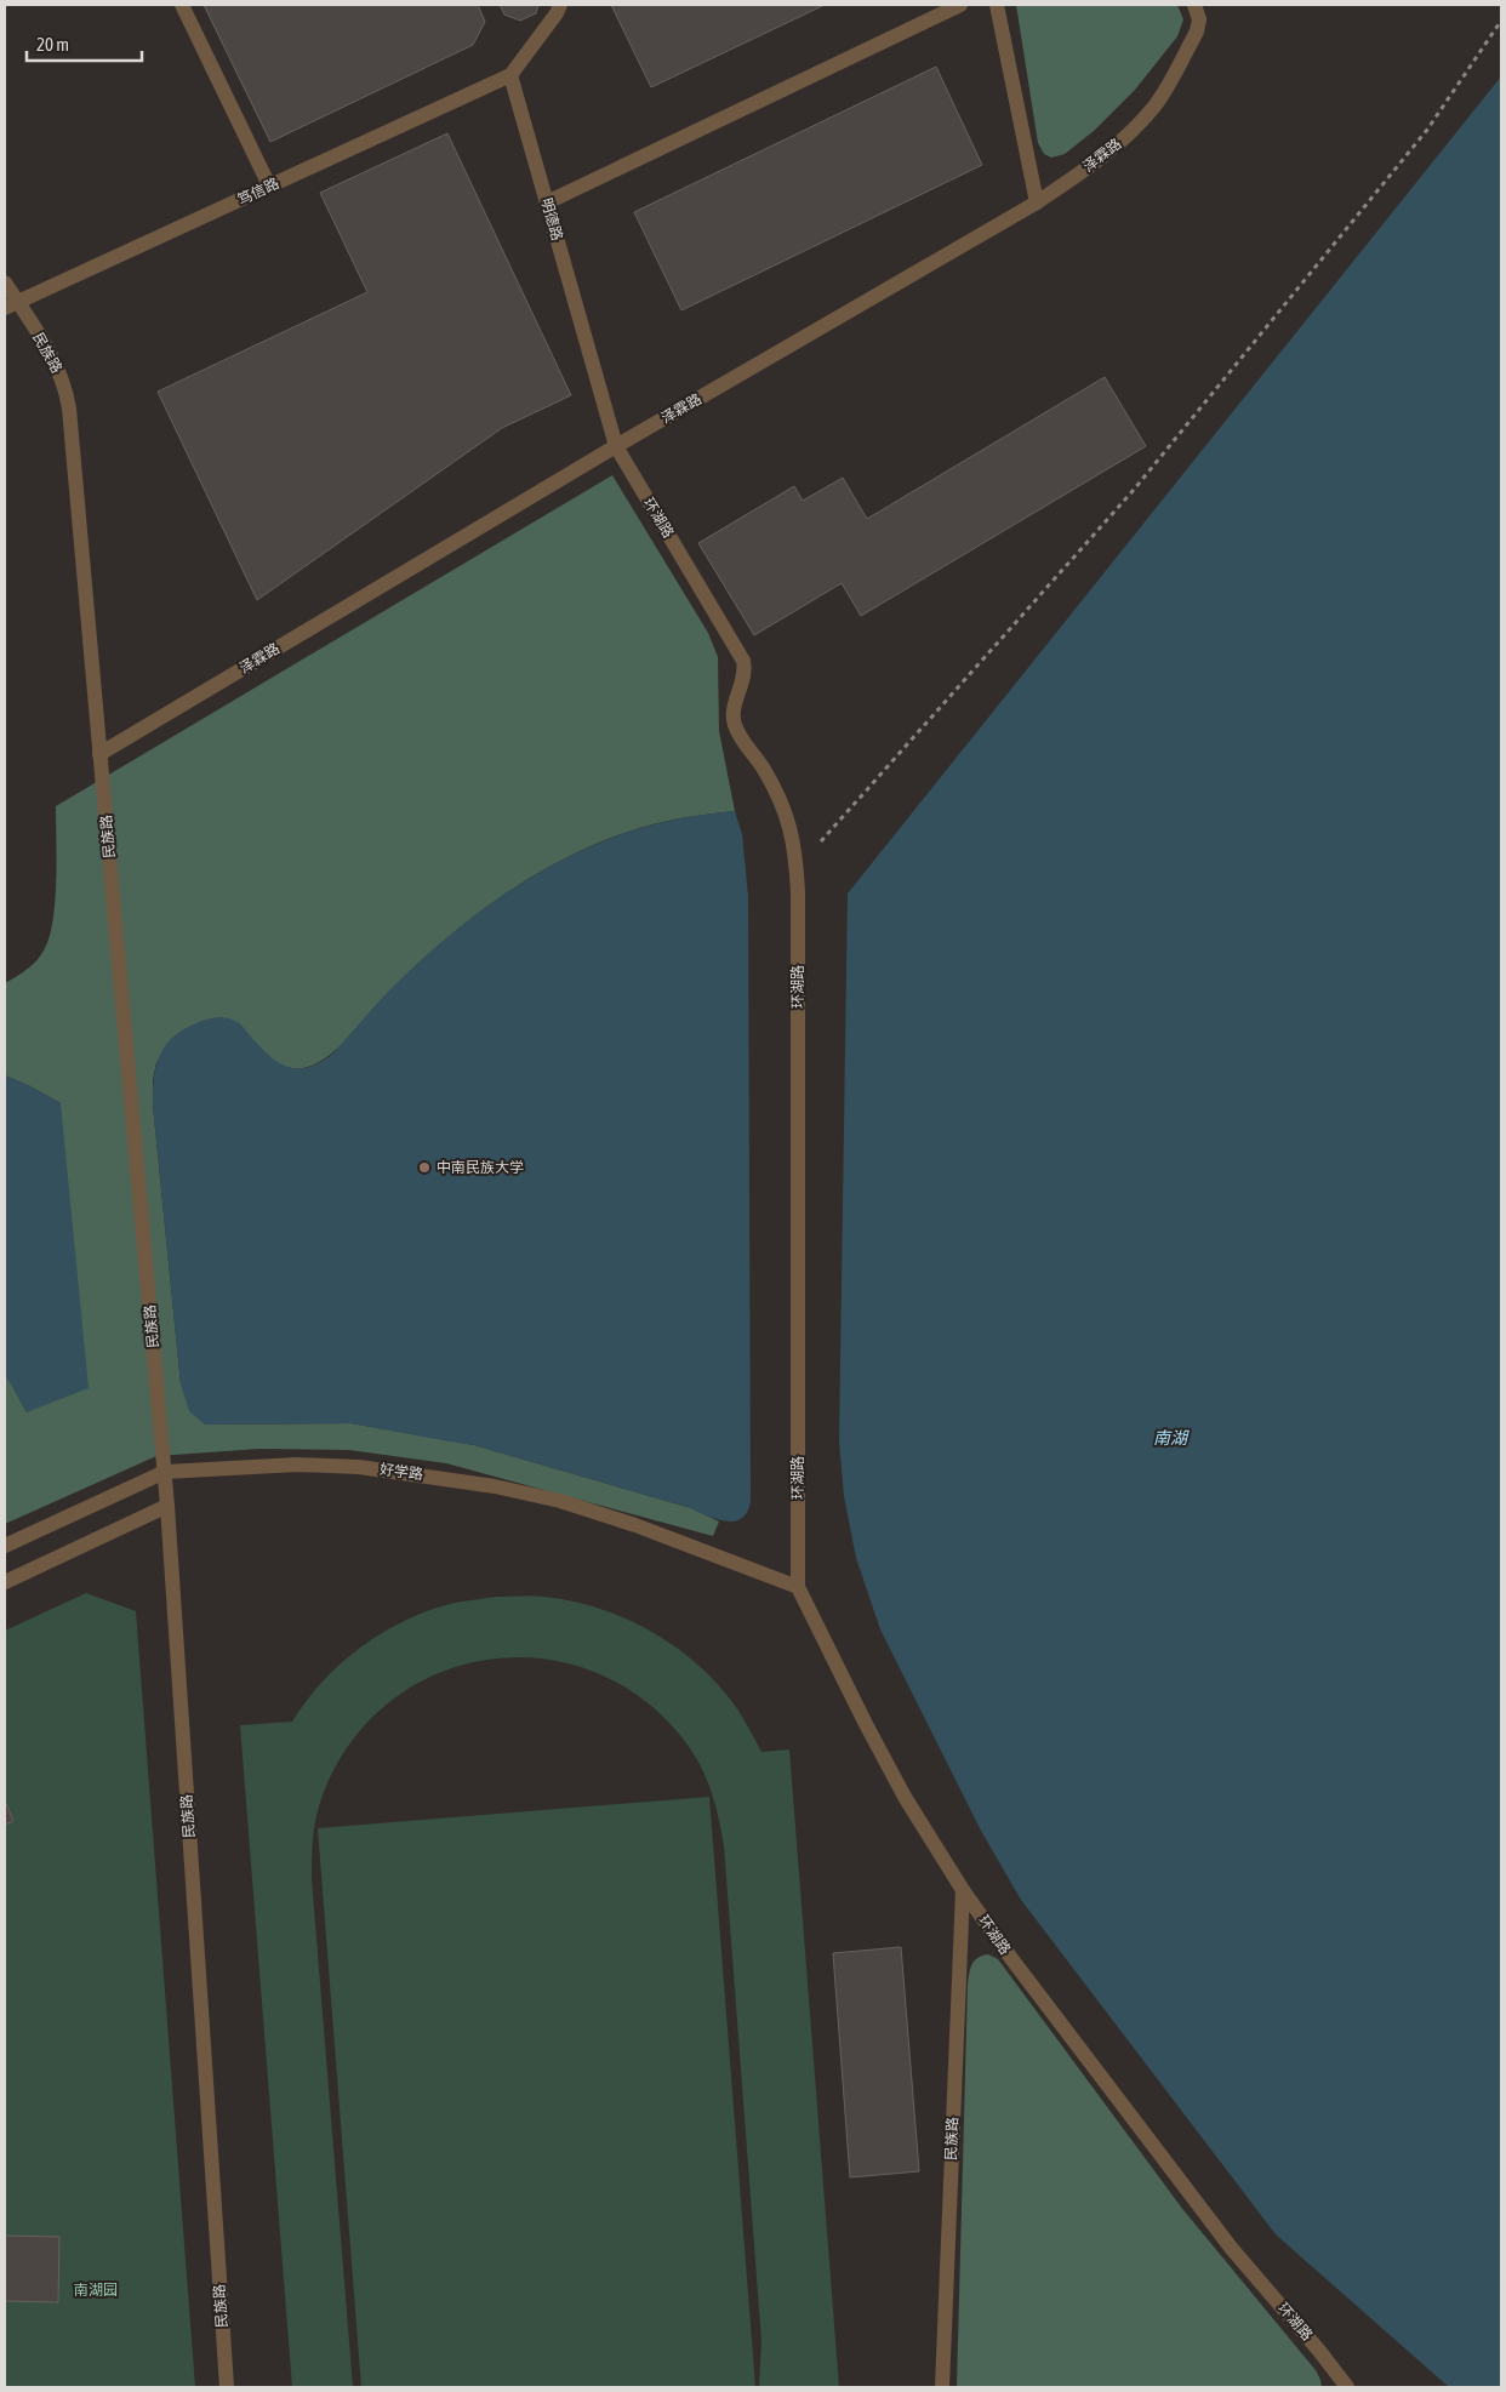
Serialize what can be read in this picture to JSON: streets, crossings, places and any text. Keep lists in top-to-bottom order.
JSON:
{
  "streets": {
    "street": [
      "泽霖路",
      "笃信路",
      "明德路",
      "民族路",
      "环湖路",
      "好学路"
    ]
  },
  "crossings": [
    ["泽霖路", "明德路"],
    ["泽霖路", "民族路"],
    ["泽霖路", "环湖路"],
    ["笃信路", "明德路"],
    ["笃信路", "民族路"],
    ["明德路", "环湖路"],
    ["民族路", "环湖路"],
    ["民族路", "好学路"],
    ["环湖路", "好学路"]
  ],
  "water": ["南湖"],
  "parks": ["南湖园"],
  "places": ["中南民族大学"],
  "scale_bar": "20 m"
}
